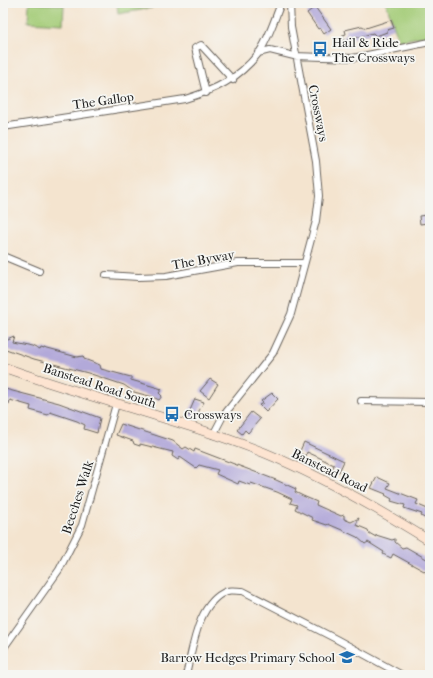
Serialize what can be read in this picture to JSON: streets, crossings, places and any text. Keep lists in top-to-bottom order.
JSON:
{
  "streets": {
    "street": [
      "The Gallop",
      "Crossways",
      "The Byway",
      "Banstead Road South",
      "Banstead Road",
      "Beeches Walk"
    ]
  },
  "crossings": [
    ["Crossways", "The Byway"],
    ["Crossways", "Banstead Road South"],
    ["Crossways", "Banstead Road"],
    ["Banstead Road South", "Banstead Road"],
    ["Banstead Road South", "Beeches Walk"]
  ],
  "places": {
    "bus stop": ["Hail & Ride The Crossways", "Crossways"],
    "school or university": ["Barrow Hedges Primary School"]
  }
}
